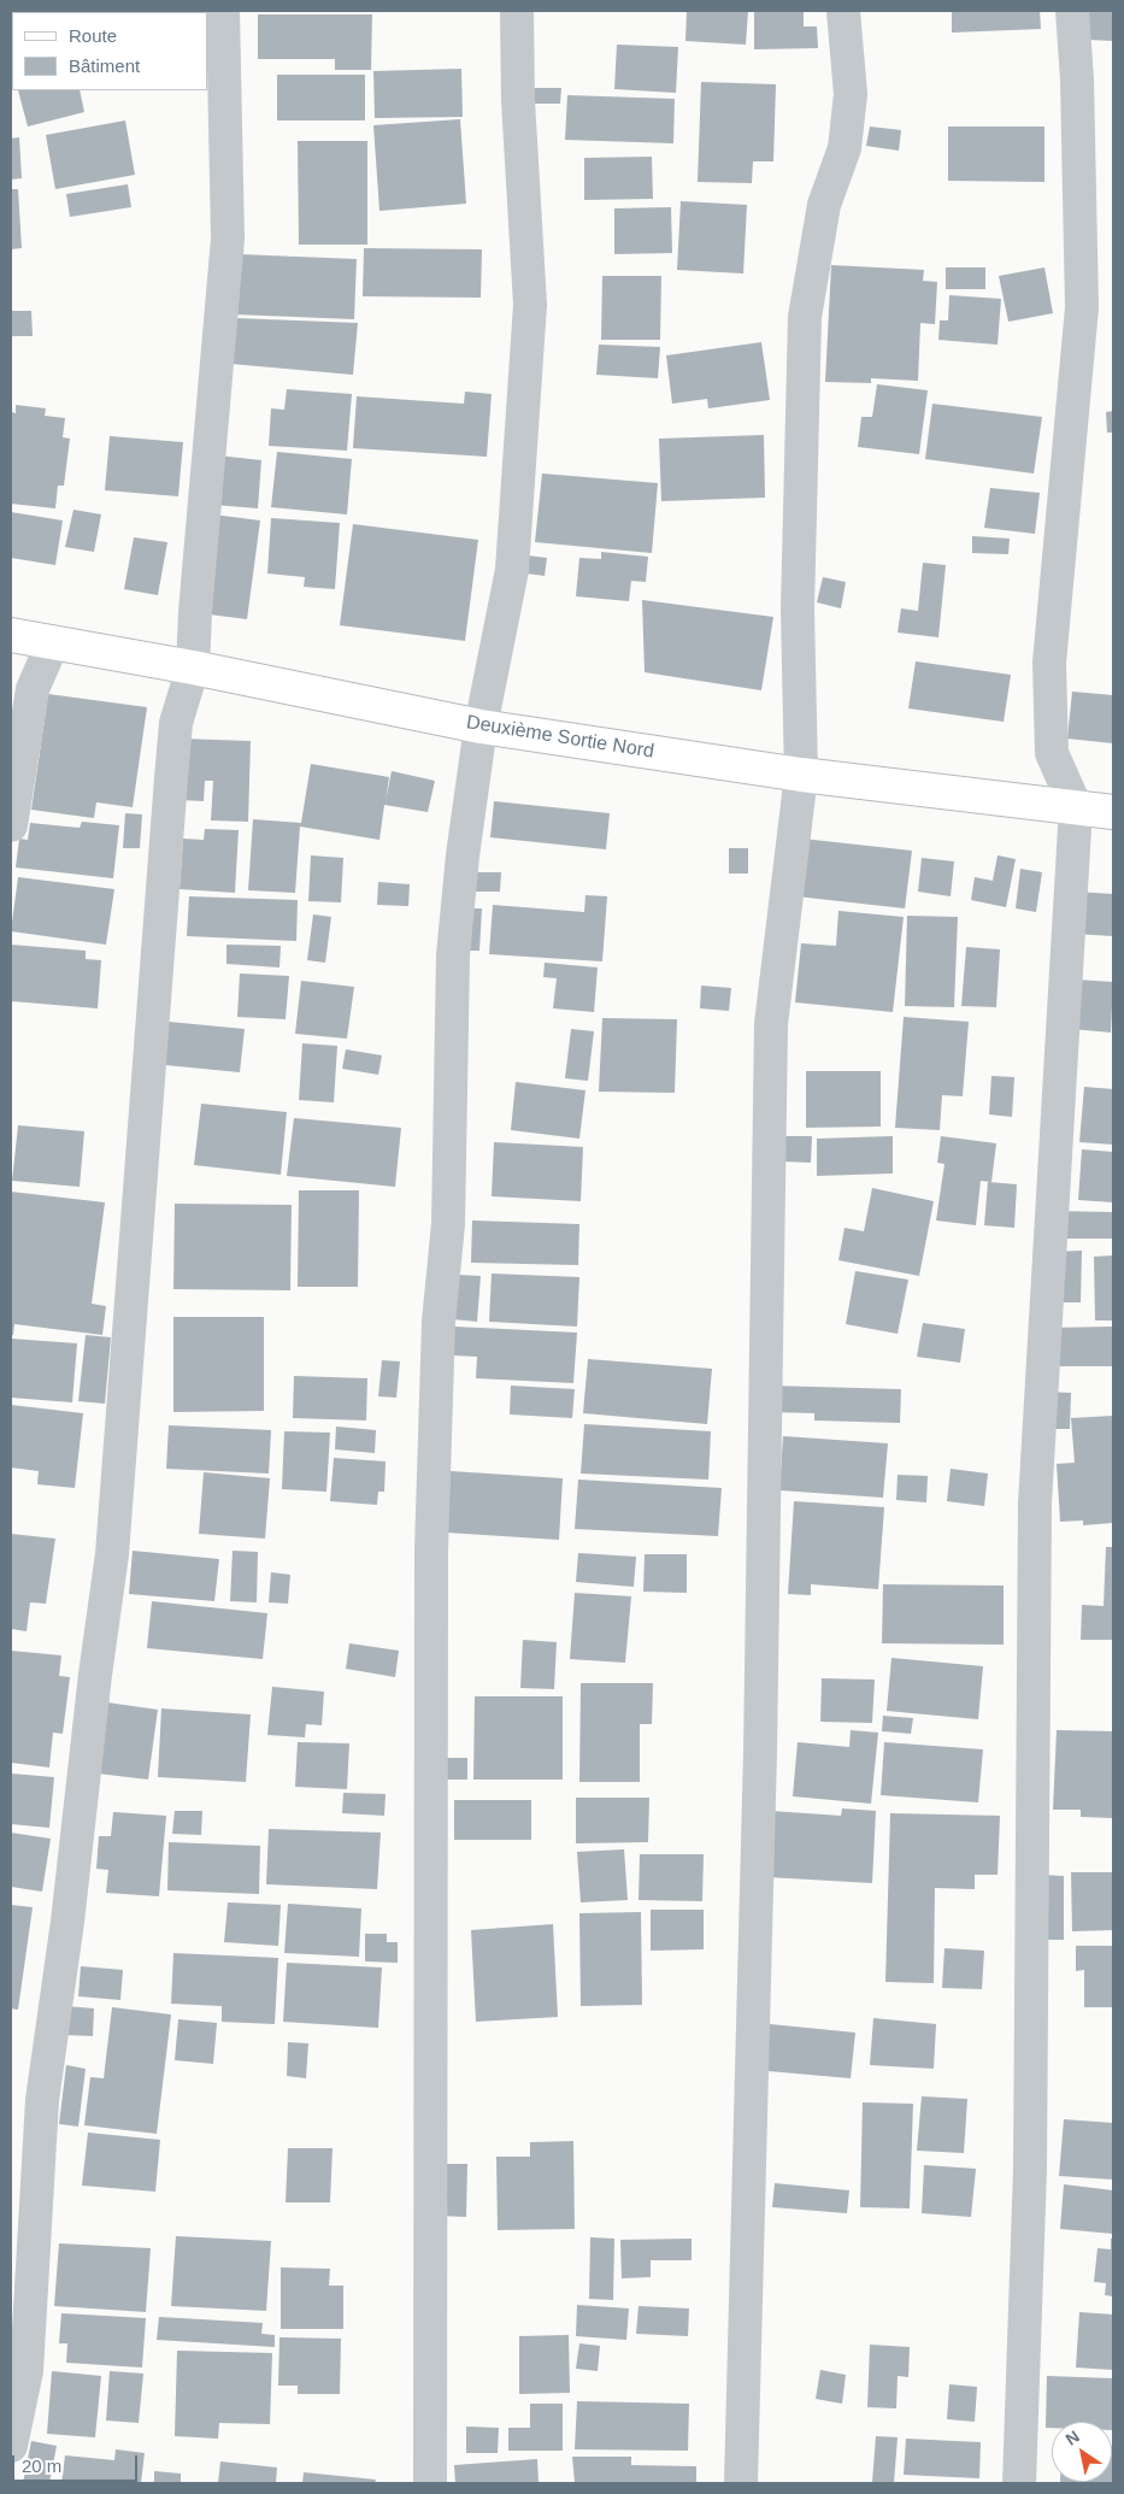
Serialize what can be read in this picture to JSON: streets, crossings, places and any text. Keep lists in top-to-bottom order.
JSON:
{
  "streets": {
    "main road": ["Deuxième Sortie Nord"]
  },
  "legend": ["Route", "Bâtiment"],
  "scale_bar": "20 m",
  "north": "top left"
}
